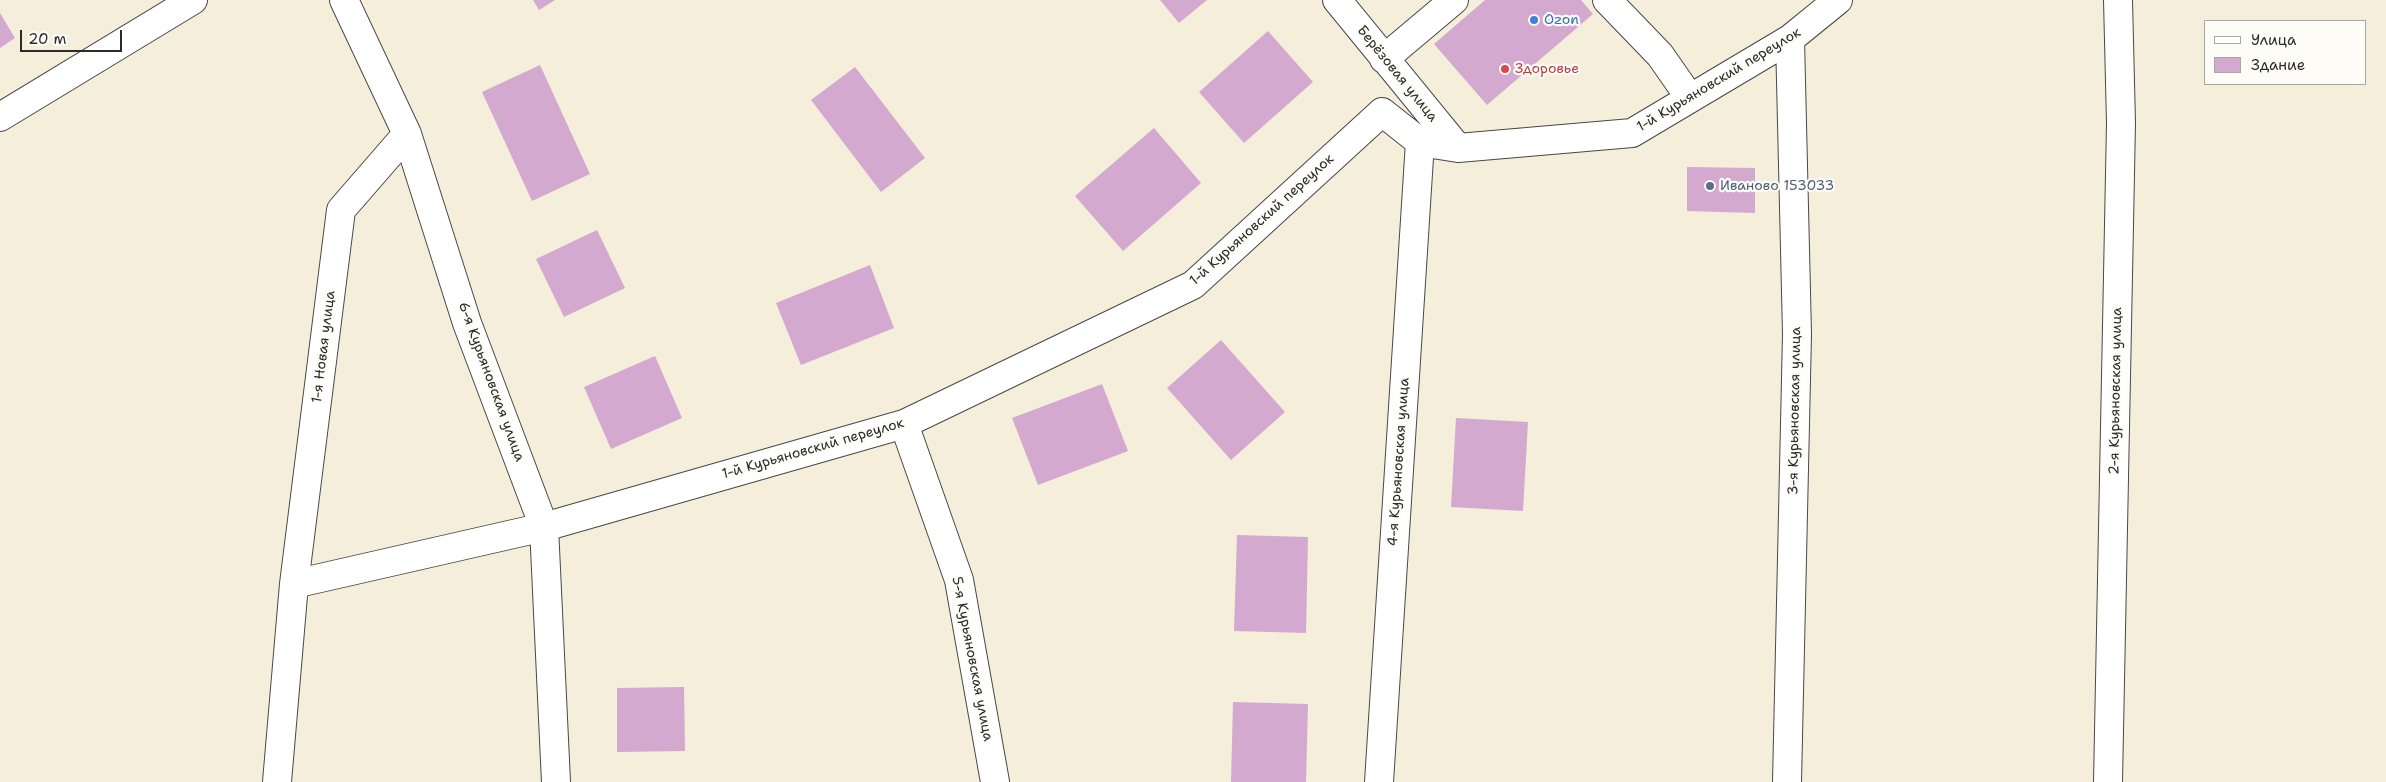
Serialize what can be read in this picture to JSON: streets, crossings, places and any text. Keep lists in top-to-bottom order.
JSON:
{
  "streets": {
    "street": [
      "Берёзовая улица",
      "1-й Курьяновский переулок",
      "1-я Новая улица",
      "6-я Курьяновская улица",
      "2-я Курьяновская улица",
      "3-я Курьяновская улица",
      "4-я Курьяновская улица",
      "5-я Курьяновская улица"
    ]
  },
  "crossings": [
    ["Берёзовая улица", "1-й Курьяновский переулок"],
    ["1-й Курьяновский переулок", "6-я Курьяновская улица"],
    ["1-й Курьяновский переулок", "3-я Курьяновская улица"],
    ["1-й Курьяновский переулок", "4-я Курьяновская улица"],
    ["1-й Курьяновский переулок", "5-я Курьяновская улица"],
    ["1-я Новая улица", "6-я Курьяновская улица"]
  ],
  "places": ["Ozon", "Здоровье", "Иваново 153033"],
  "legend": ["Улица", "Здание"],
  "scale_bar": "20 m"
}
